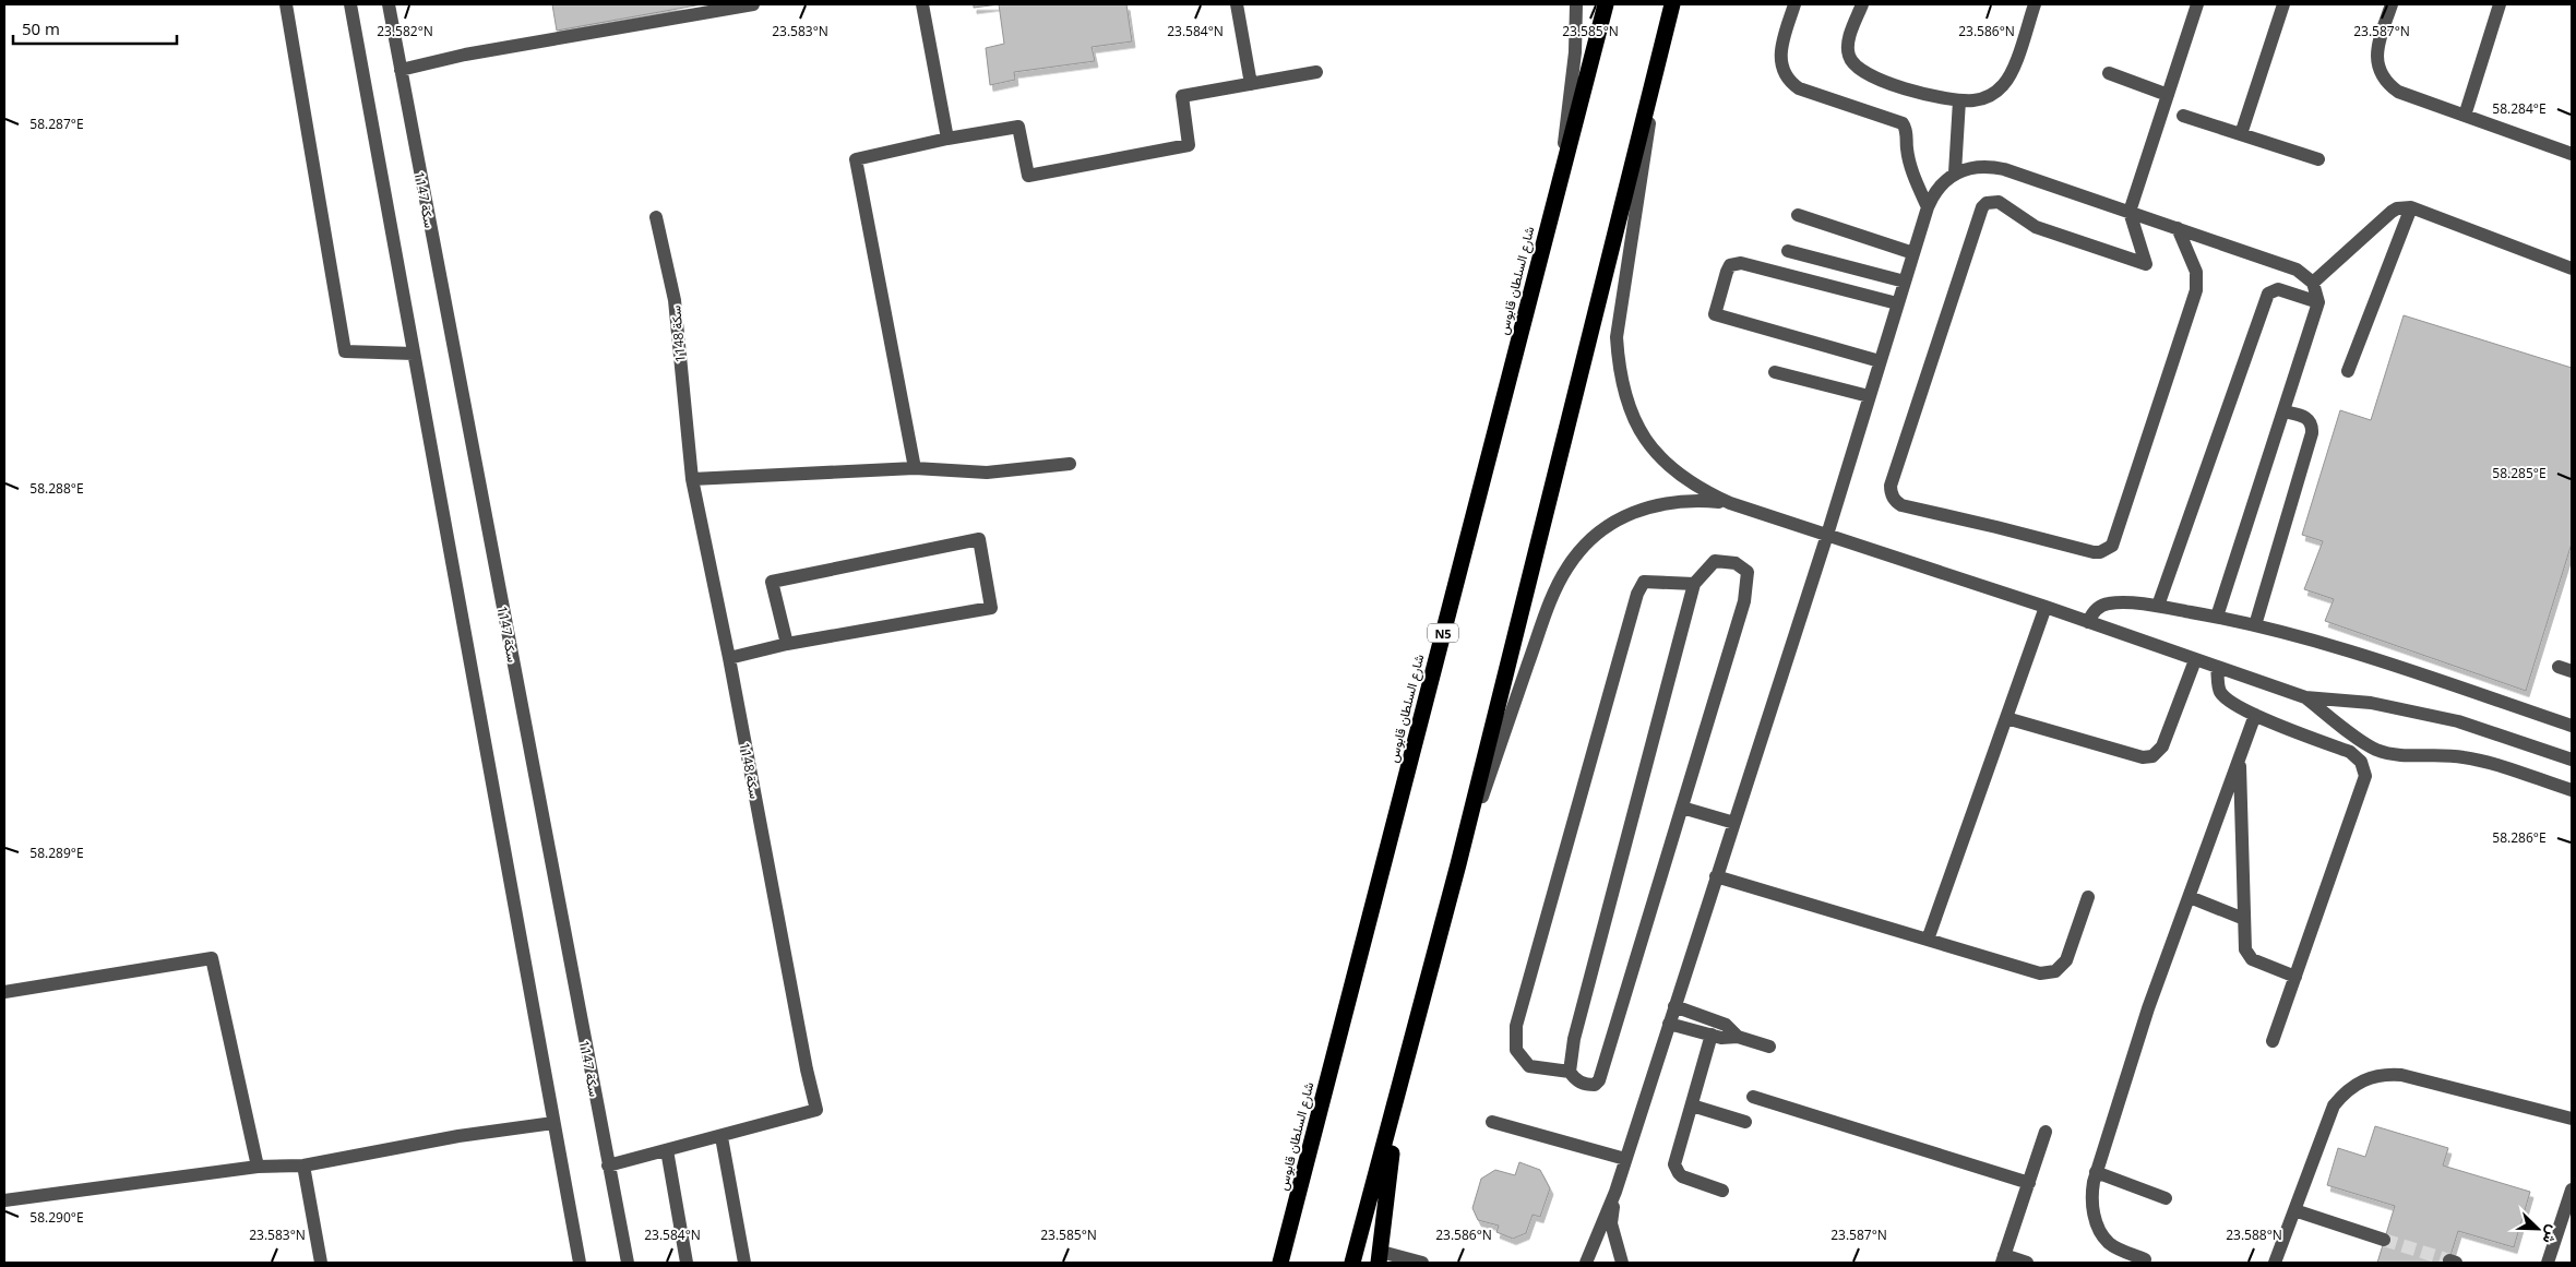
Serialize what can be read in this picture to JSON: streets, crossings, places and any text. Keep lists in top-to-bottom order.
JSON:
{
  "streets": {
    "highway": ["شارع السلطان قابوس", "N5"],
    "street": ["سكة 1147", "سكة 1148"]
  },
  "crossings": [
    ["سكة 1147", "سكة 1148"]
  ],
  "scale_bar": "50 m",
  "north": "bottom right",
  "coordinates": [
    "23.582°N",
    "23.583°N",
    "23.584°N",
    "23.585°N",
    "23.586°N",
    "23.587°N",
    "58.284°E",
    "58.287°E",
    "58.285°E",
    "58.288°E",
    "58.286°E",
    "58.289°E",
    "58.290°E",
    "23.588°N"
  ]
}
